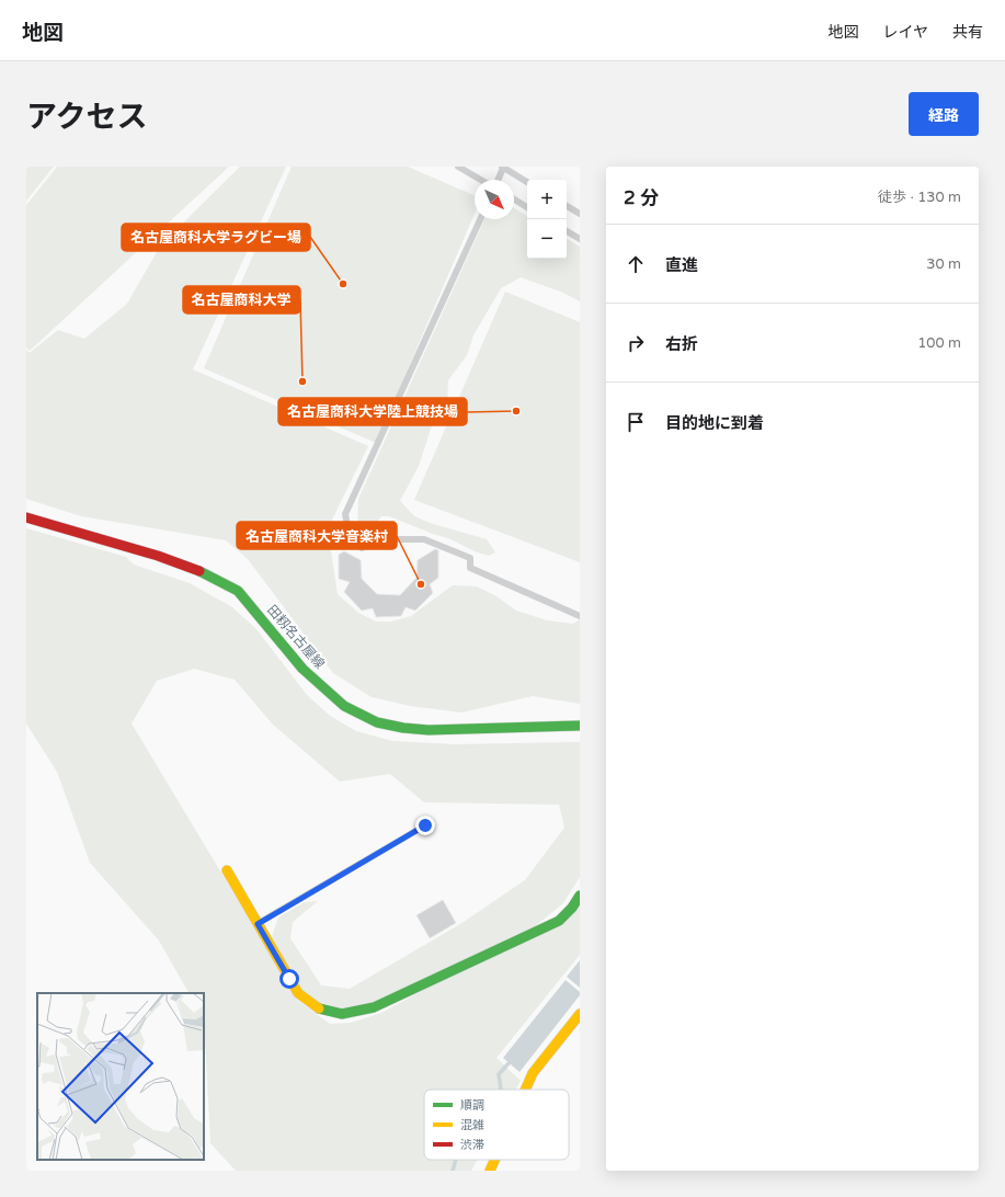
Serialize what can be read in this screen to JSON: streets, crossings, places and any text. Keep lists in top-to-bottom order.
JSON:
{
  "streets": {
    "street": ["田籾名古屋線"]
  },
  "places": [
    "名古屋商科大学ラグビー場",
    "名古屋商科大学",
    "名古屋商科大学陸上競技場",
    "名古屋商科大学音楽村"
  ],
  "legend": ["順調", "混雑", "渋滞"],
  "north": "bottom right",
  "page": {
    "header": "地図",
    "nav": ["地図", "レイヤ", "共有"],
    "title": "アクセス",
    "buttons": "経路",
    "heading": ["2 分", "徒歩 · 130 m"],
    "map_buttons": ["+", "−"],
    "list": [
      ["直進", "30 m"],
      ["右折", "100 m"],
      "目的地に到着"
    ]
  }
}
